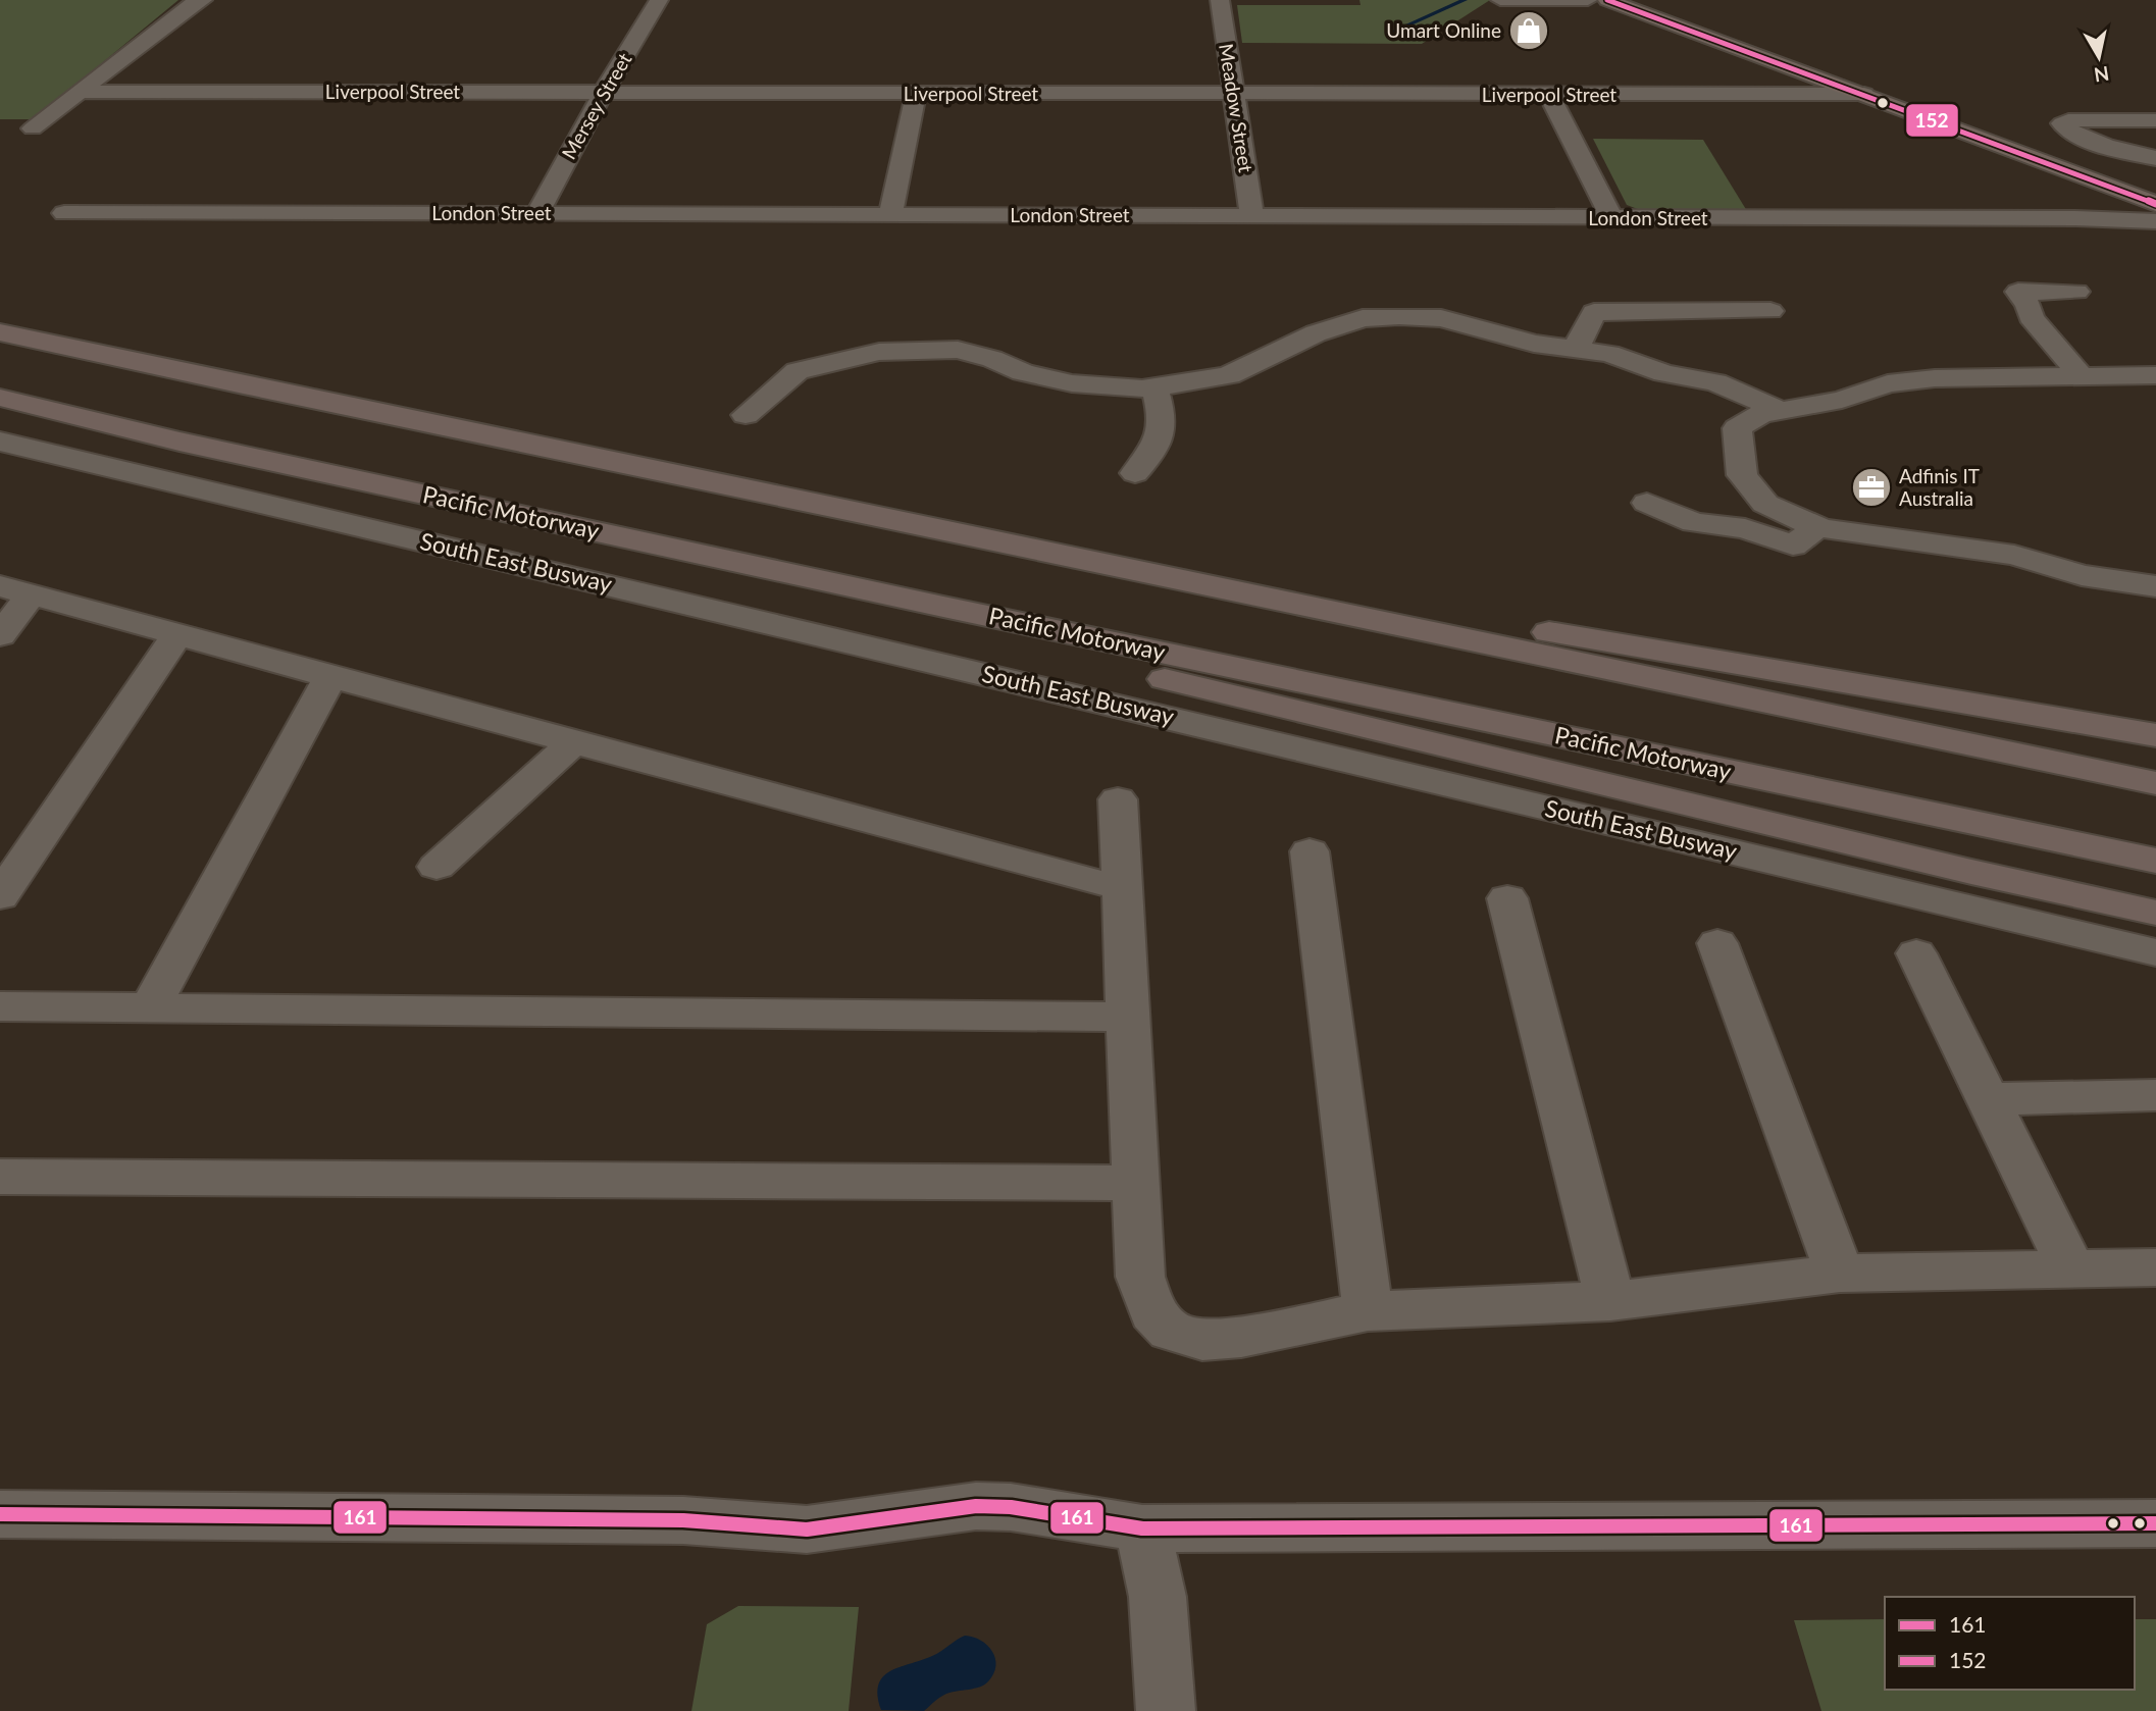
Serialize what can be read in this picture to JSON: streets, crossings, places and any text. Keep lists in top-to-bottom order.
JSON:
{
  "streets": {
    "highway": ["Pacific Motorway"],
    "street": [
      "Liverpool Street",
      "Mersey Street",
      "Meadow Street",
      "London Street",
      "South East Busway"
    ]
  },
  "crossings": [
    ["Liverpool Street", "Mersey Street"],
    ["Liverpool Street", "Meadow Street"],
    ["Mersey Street", "London Street"],
    ["Meadow Street", "London Street"]
  ],
  "places": {
    "shop": ["Umart Online"],
    "office": ["Adfinis IT Australia"]
  },
  "lines": ["transit line 152", "transit line 161"],
  "legend": ["161", "152"],
  "north": "bottom"
}
